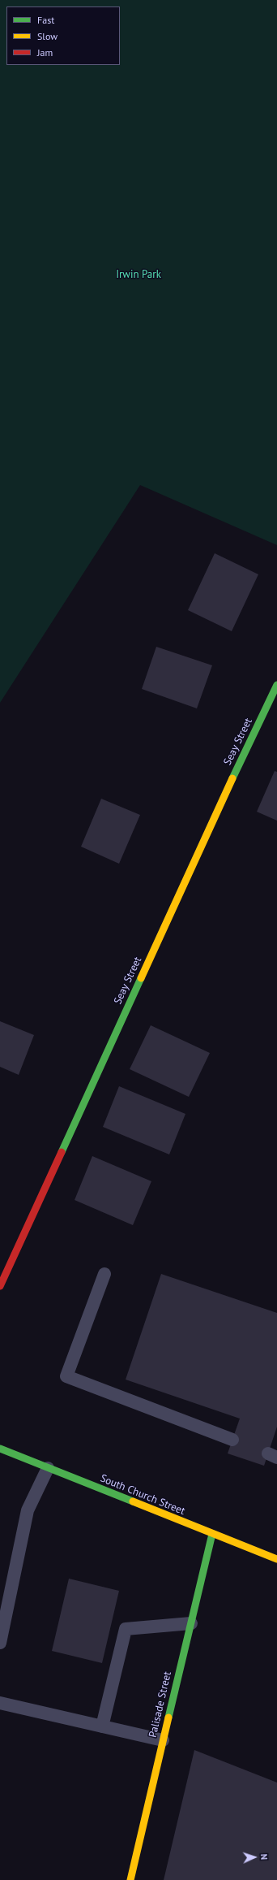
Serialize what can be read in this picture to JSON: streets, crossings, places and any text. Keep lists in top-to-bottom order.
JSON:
{
  "streets": {
    "street": ["Seay Street", "South Church Street", "Palisade Street"]
  },
  "crossings": [
    ["South Church Street", "Palisade Street"]
  ],
  "parks": ["Irwin Park"],
  "legend": ["Fast", "Slow", "Jam"],
  "north": "right"
}
